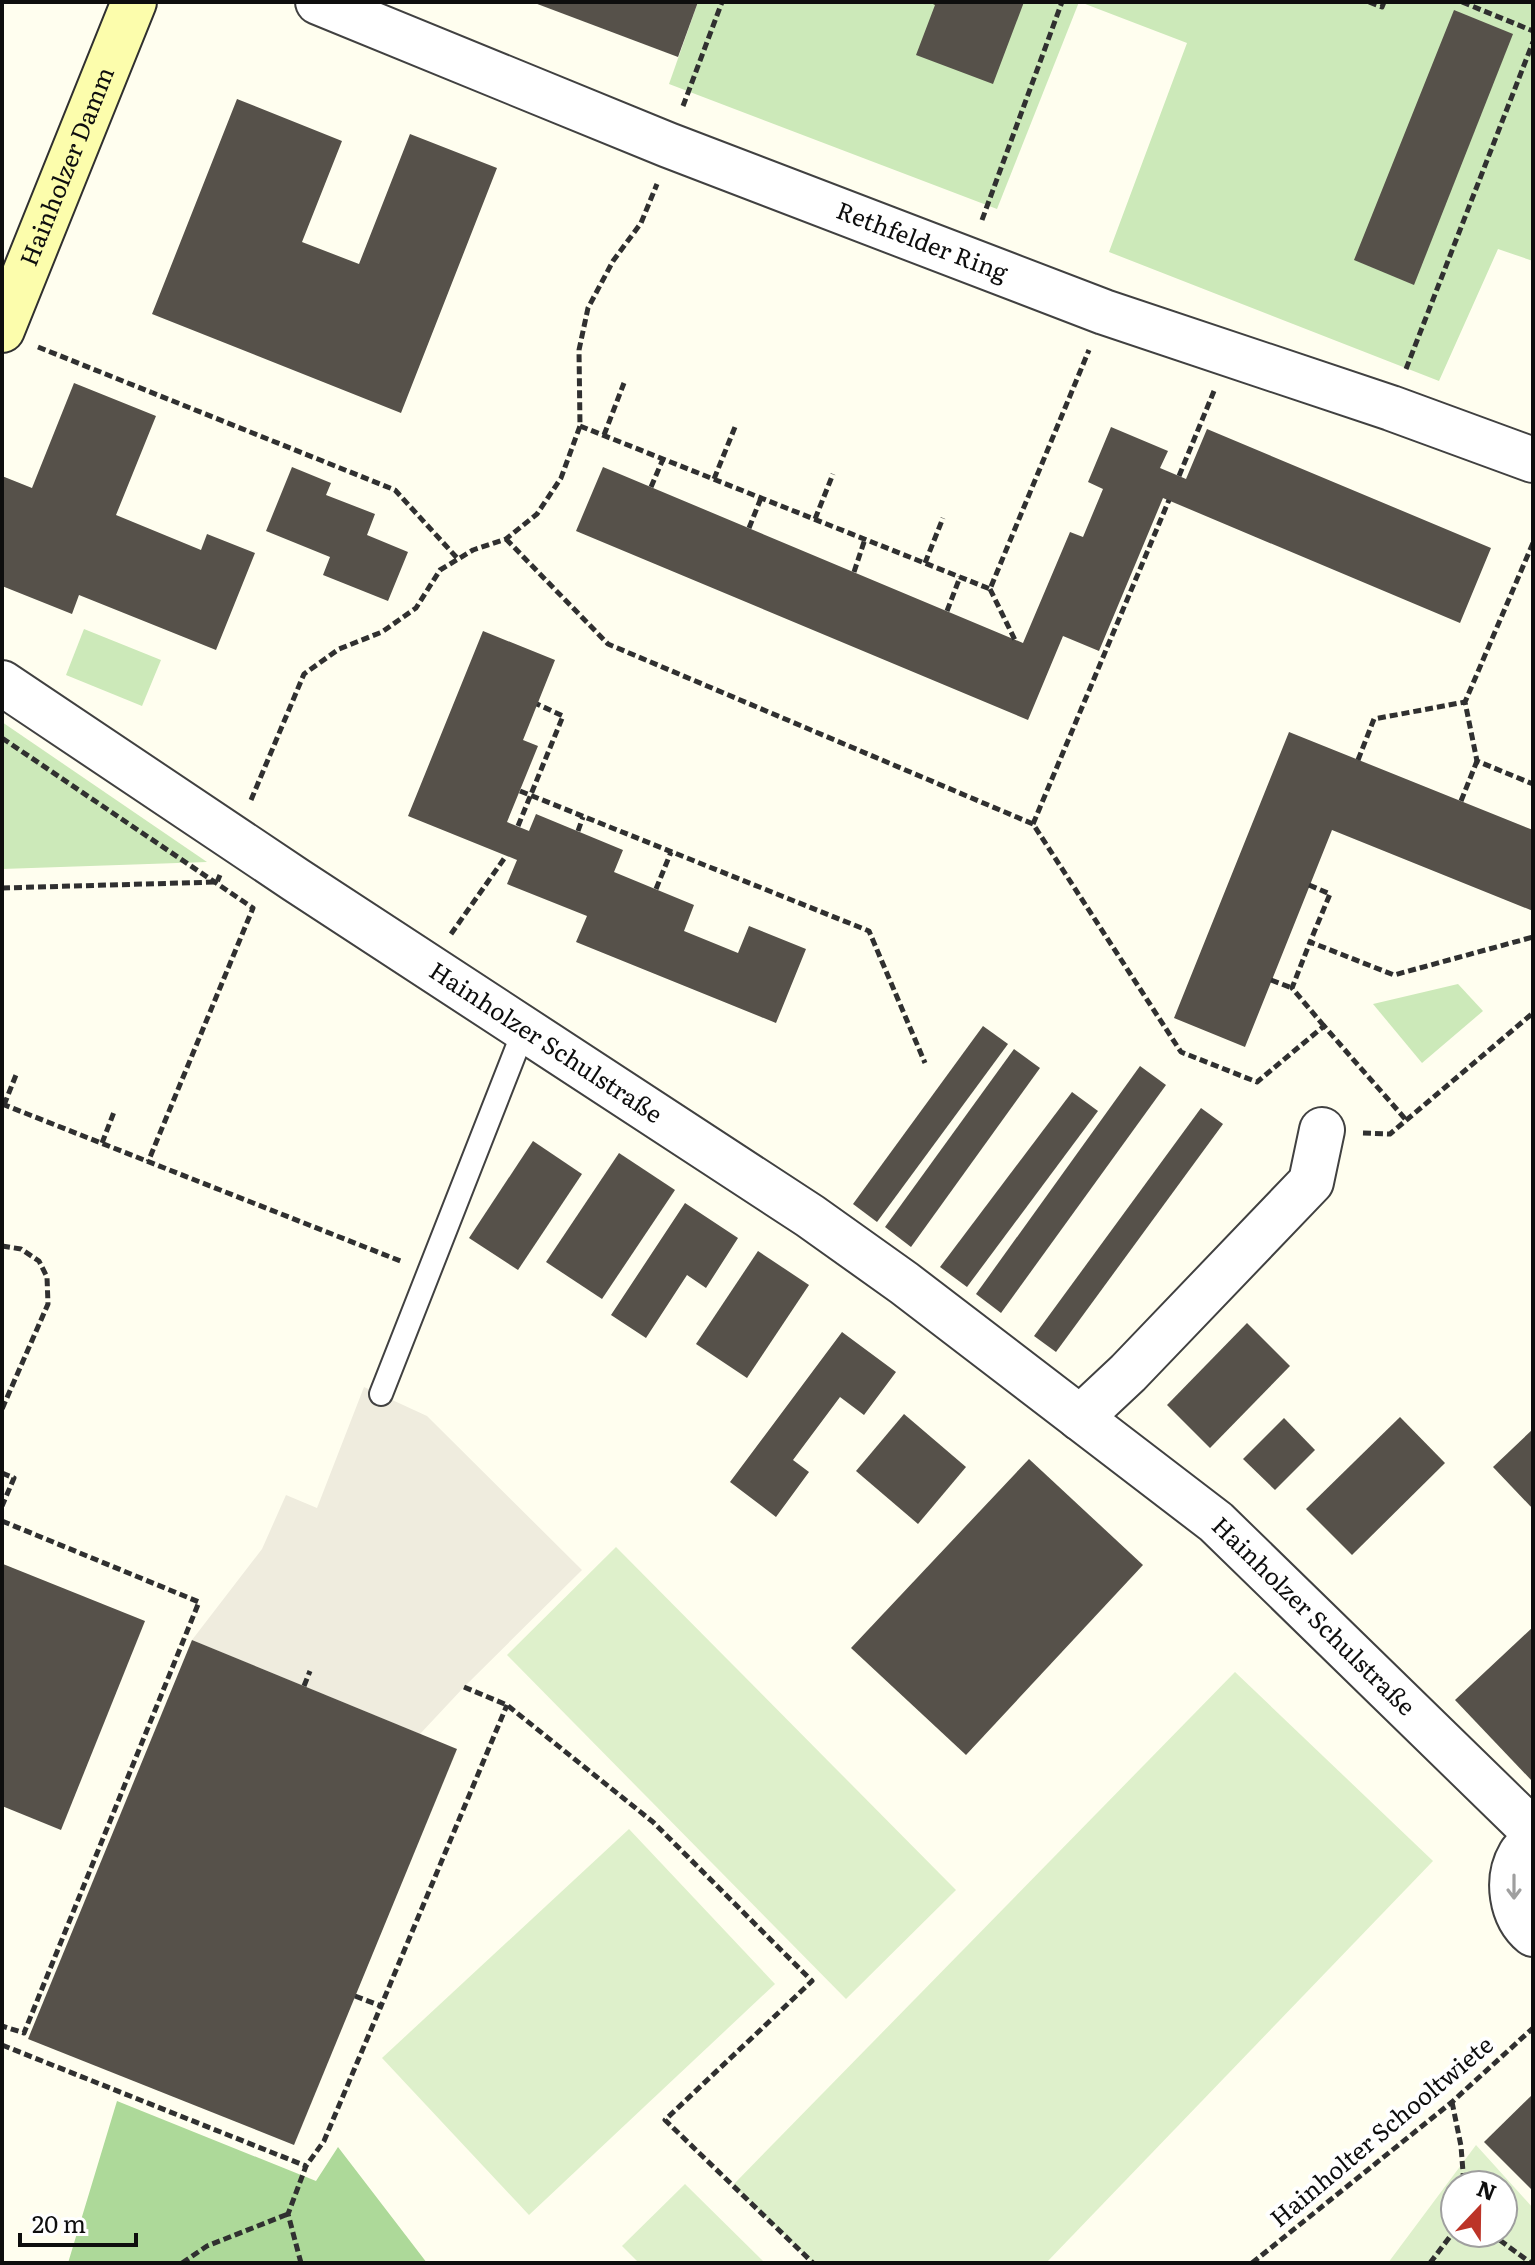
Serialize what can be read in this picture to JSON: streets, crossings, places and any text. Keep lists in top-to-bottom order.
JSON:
{
  "streets": {
    "street": ["Hainholzer Damm", "Rethfelder Ring", "Hainholzer Schulstraße"],
    "path": ["Hainholter Schooltwiete"]
  },
  "scale_bar": "20 m",
  "north": "top"
}
